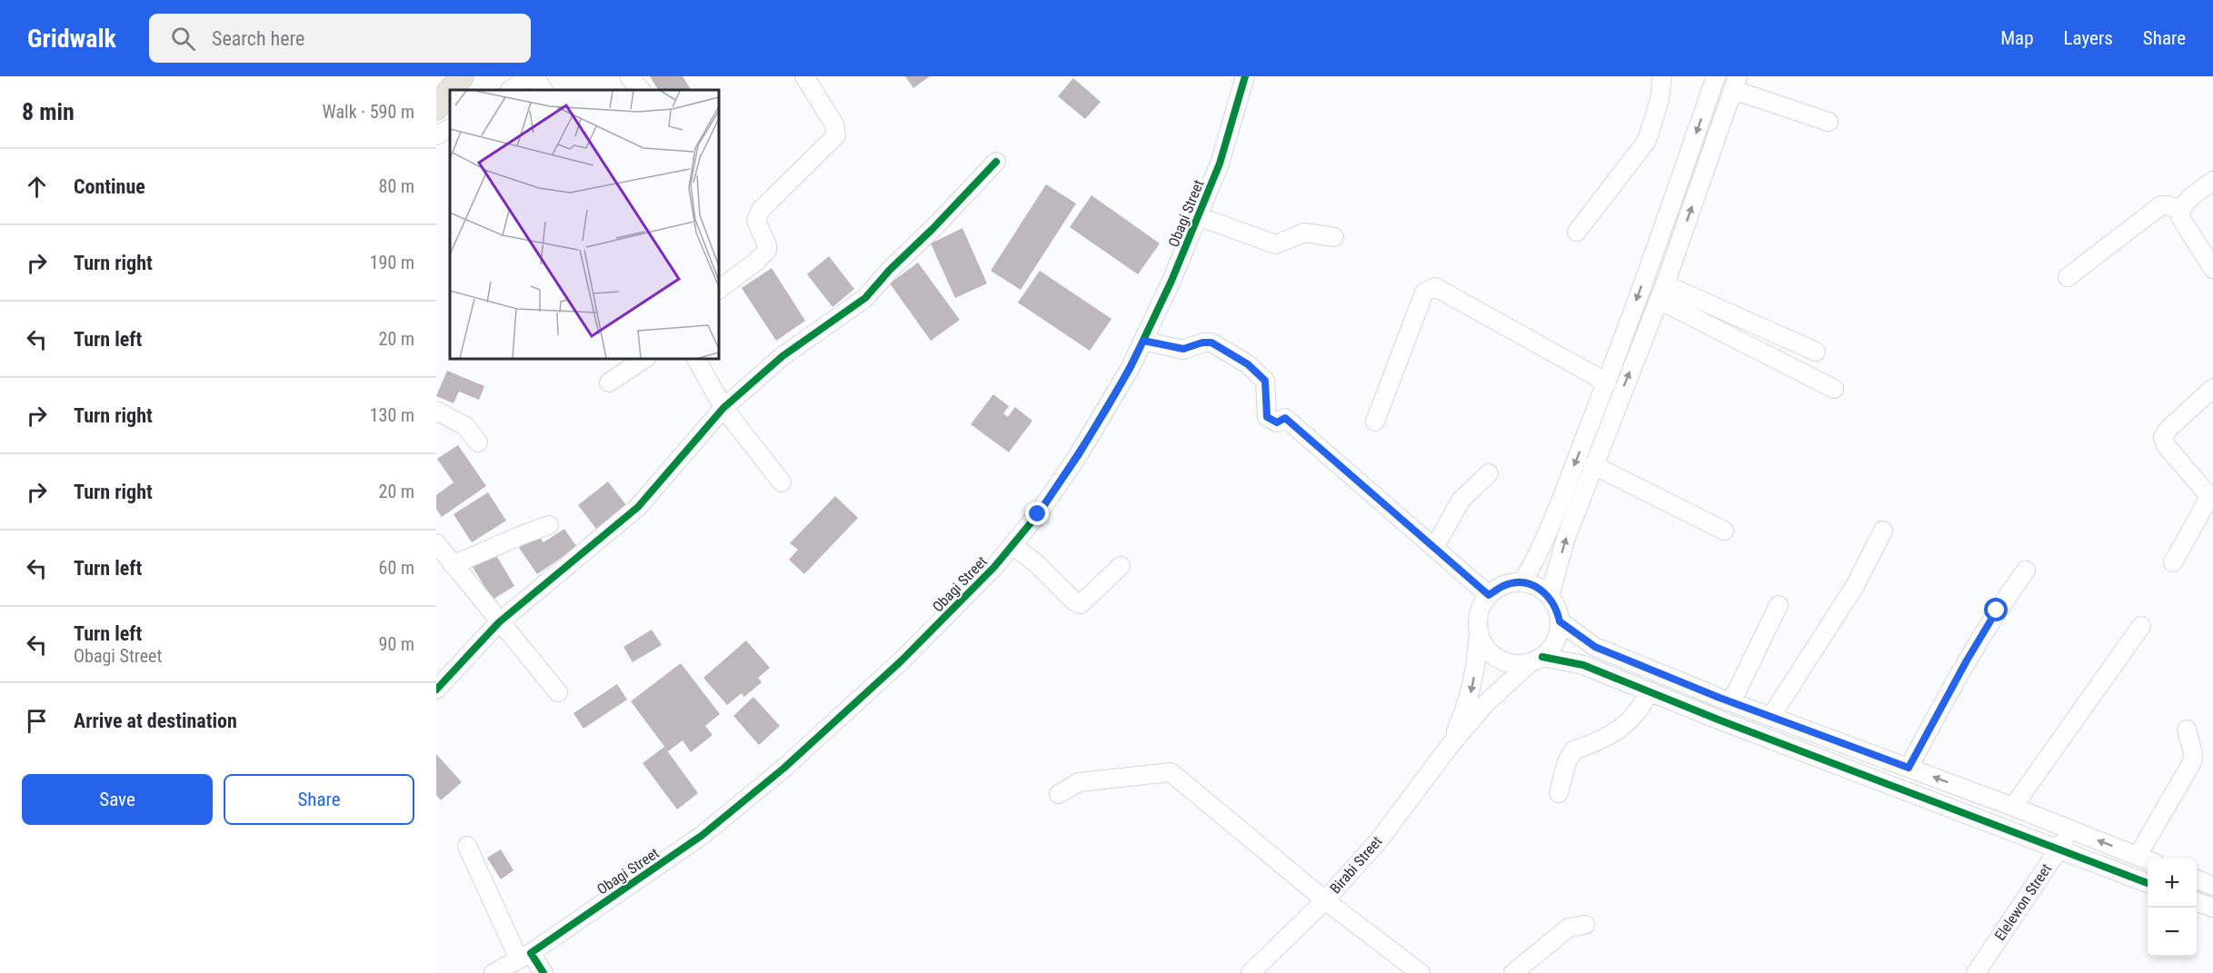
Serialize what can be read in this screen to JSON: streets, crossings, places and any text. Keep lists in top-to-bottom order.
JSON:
{
  "streets": {
    "street": ["Obagi Street", "Birabi Street", "Elelewon Street"]
  },
  "page": {
    "header": "Gridwalk",
    "search": "Search here",
    "nav": ["Map", "Layers", "Share"],
    "heading": ["8 min", "Walk · 590 m"],
    "list": [
      ["Continue", "80 m"],
      ["Turn right", "190 m"],
      ["Turn left", "20 m"],
      ["Turn right", "130 m"],
      ["Turn right", "20 m"],
      ["Turn left", "60 m"],
      ["Turn left", "Obagi Street", "90 m"],
      "Arrive at destination"
    ],
    "buttons": ["Save", "Share"],
    "map_buttons": ["+", "−"]
  }
}
